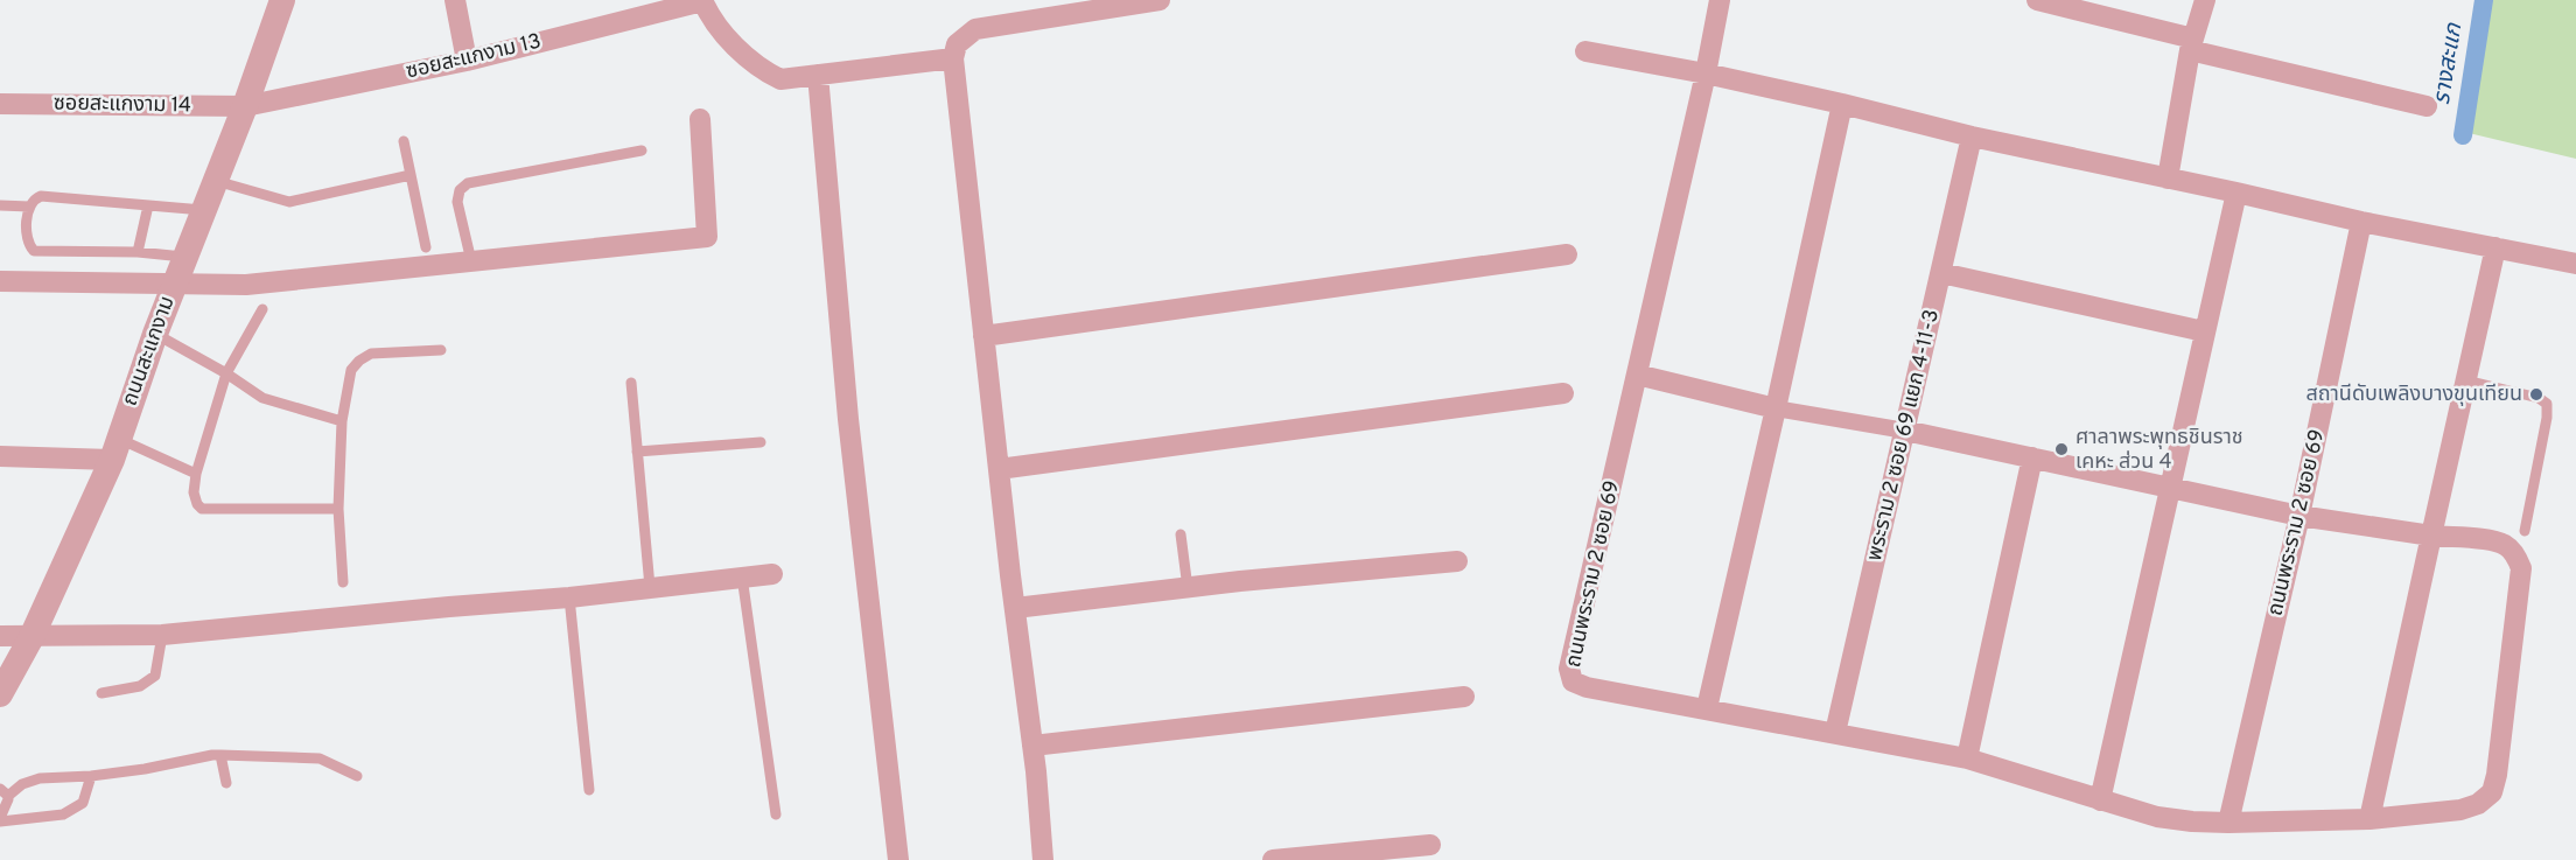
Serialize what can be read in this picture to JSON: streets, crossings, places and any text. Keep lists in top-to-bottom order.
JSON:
{
  "streets": {
    "street": [
      "ซอยสะแกงาม 13",
      "ซอยสะแกงาม 14",
      "ถนนสะแกงาม",
      "พระราม 2 ซอย 69 แยก 4-11-3",
      "ถนนพระราม 2 ซอย 69"
    ]
  },
  "crossings": [
    ["ซอยสะแกงาม 13", "ซอยสะแกงาม 14"],
    ["ซอยสะแกงาม 13", "ถนนสะแกงาม"],
    ["ซอยสะแกงาม 14", "ถนนสะแกงาม"],
    ["พระราม 2 ซอย 69 แยก 4-11-3", "ถนนพระราม 2 ซอย 69"]
  ],
  "water": ["รางสะแก"],
  "places": ["สถานีดับเพลิงบางขุนเทียน", "ศาลาพระพุทธชินราช เคหะ ส่วน 4"]
}
